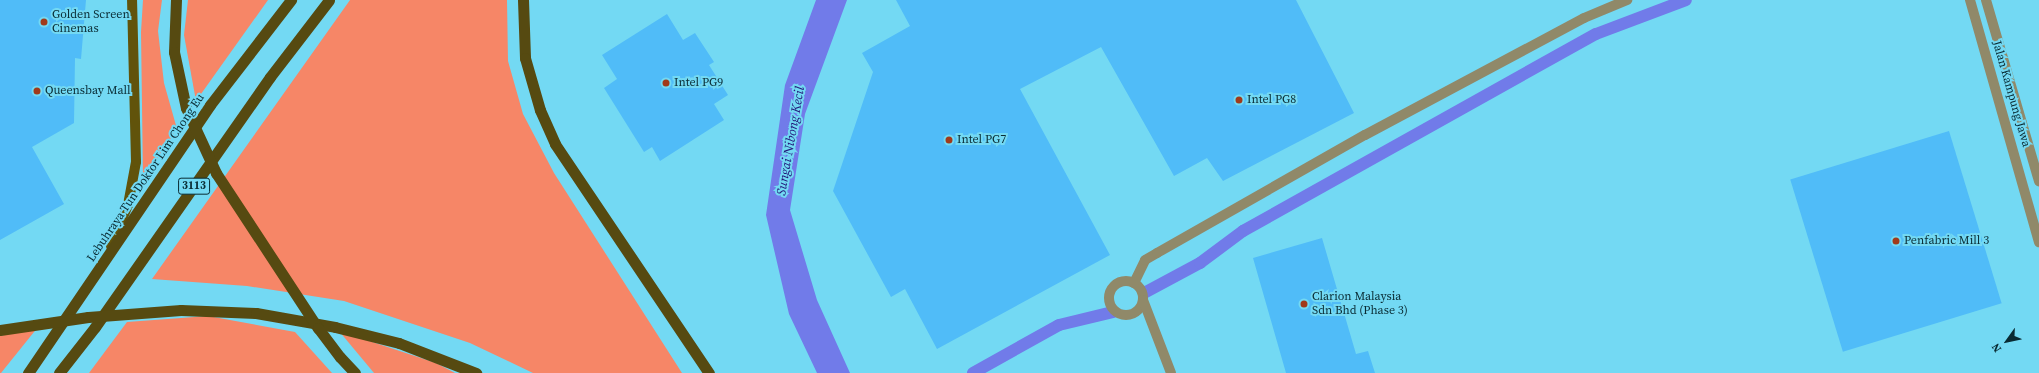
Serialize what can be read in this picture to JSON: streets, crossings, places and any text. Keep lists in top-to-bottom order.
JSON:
{
  "streets": {
    "highway": ["Lebuhraya Tun Doktor Lim Chong Eu", "3113"],
    "street": ["Jalan Kampung Jawa"]
  },
  "water": ["Sungai Nibong Kecil"],
  "places": [
    "Golden Screen Cinemas",
    "Intel PG9",
    "Queensbay Mall",
    "Intel PG8",
    "Intel PG7",
    "Penfabric Mill 3",
    "Clarion Malaysia Sdn Bhd (Phase 3)"
  ],
  "north": "bottom left"
}
